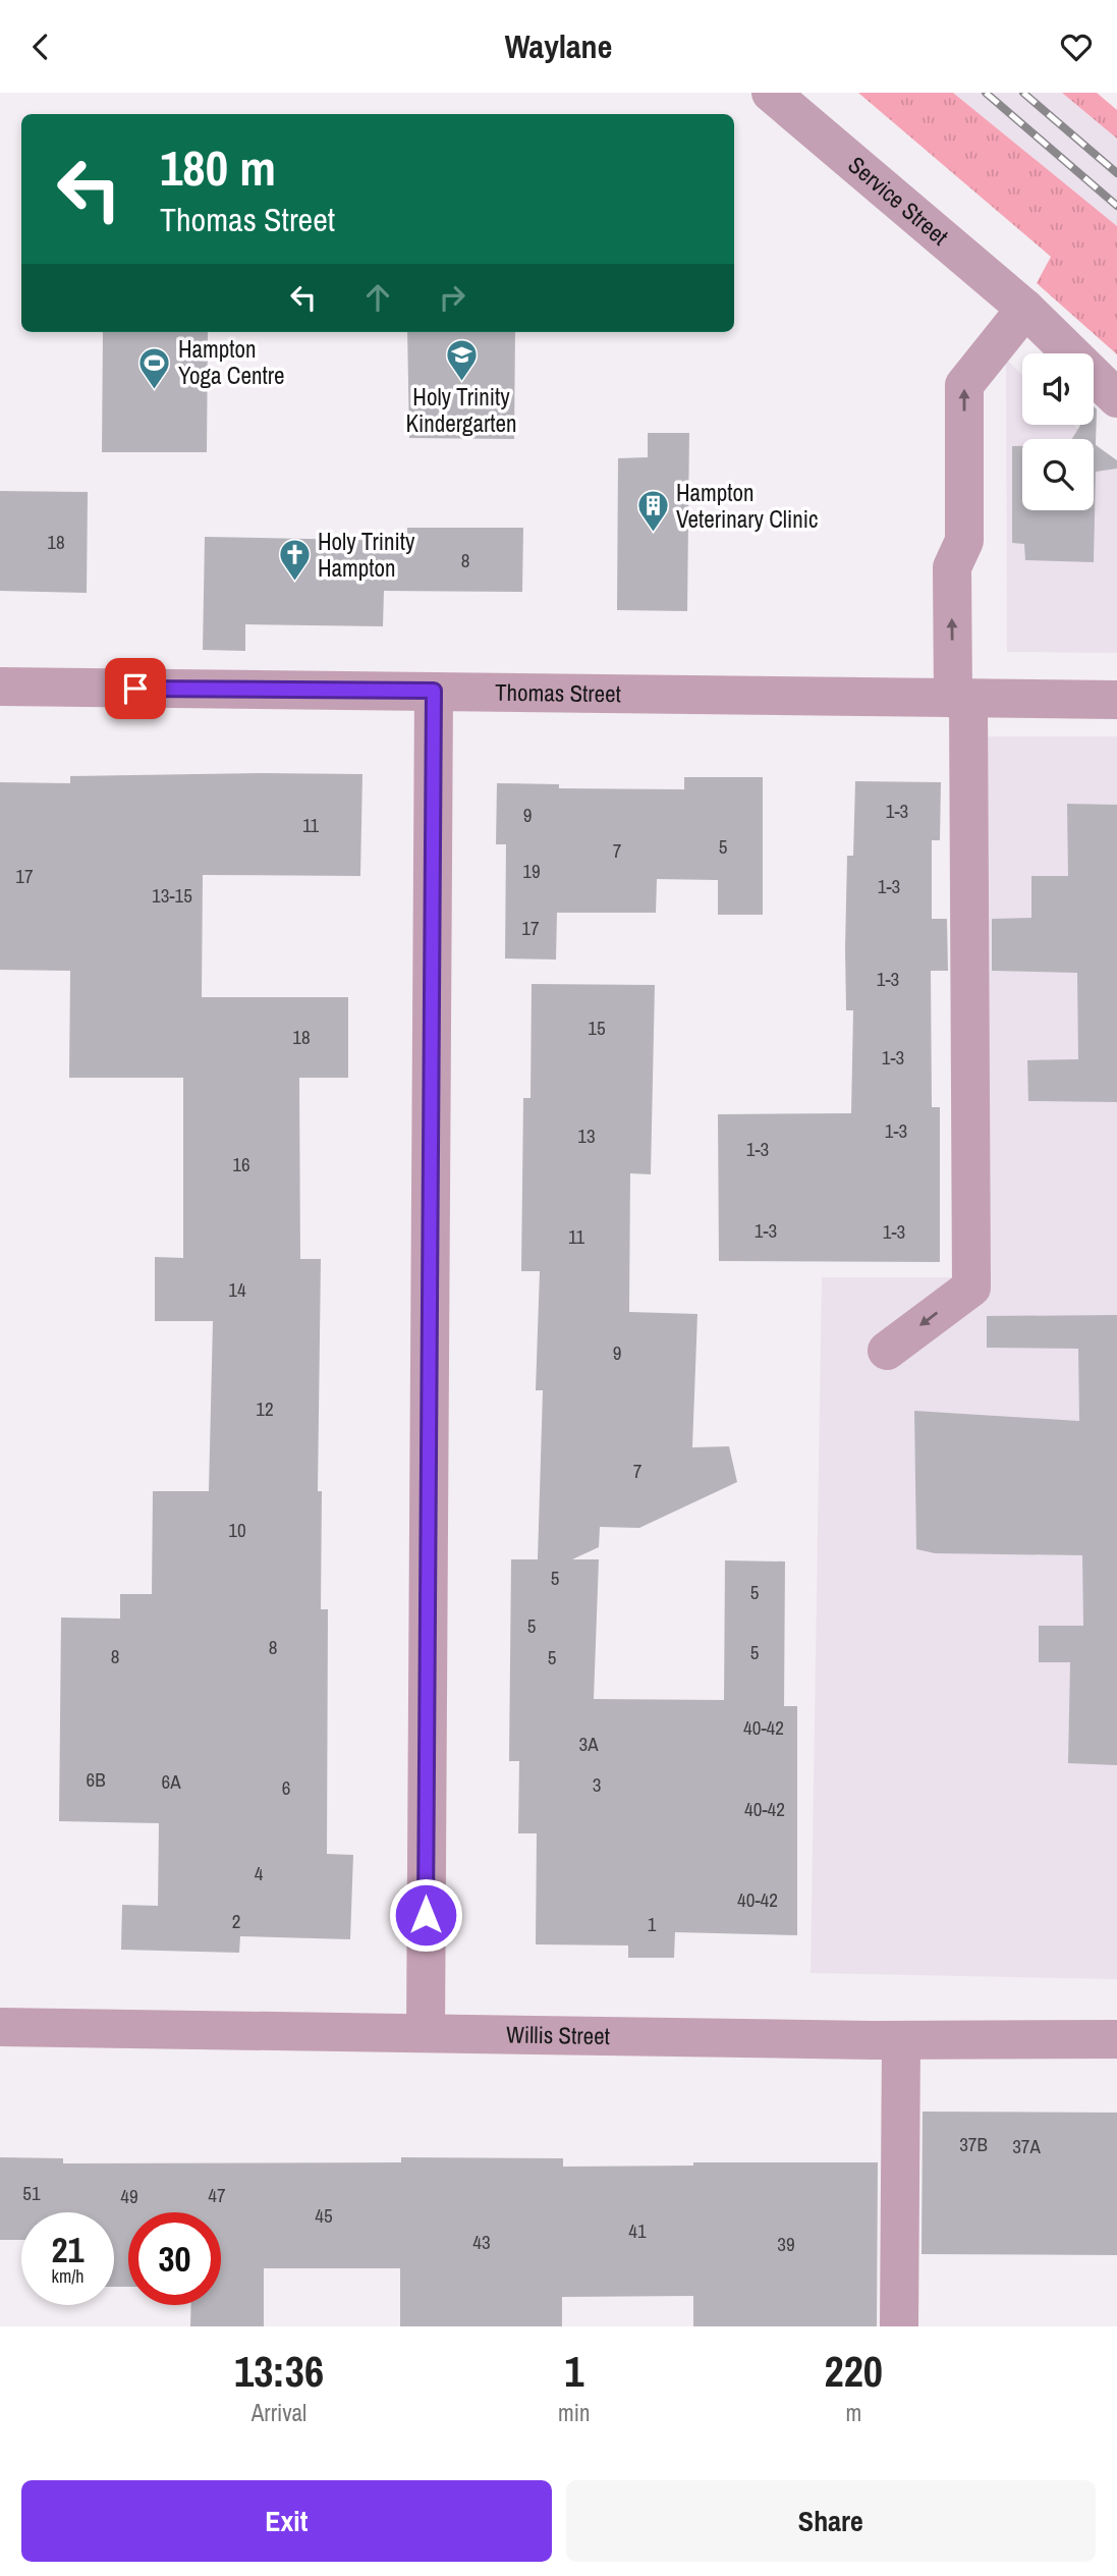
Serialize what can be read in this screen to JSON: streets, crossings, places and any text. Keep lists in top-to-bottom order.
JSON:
{
  "streets": {
    "street": ["Service Street", "Thomas Street", "Willis Street"]
  },
  "places": {
    "school or university": ["Holy Trinity Kindergarten"],
    "sports": ["Hampton Yoga Centre"],
    "building": ["Hampton Veterinary Clinic"],
    "church": ["Holy Trinity Hampton"]
  },
  "house_numbers": [
    "18",
    "8",
    "1-3",
    "9",
    "11",
    "5",
    "7",
    "19",
    "17",
    "1-3",
    "13-15",
    "17",
    "1-3",
    "15",
    "18",
    "1-3",
    "1-3",
    "13",
    "1-3",
    "16",
    "1-3",
    "1-3",
    "11",
    "14",
    "9",
    "12",
    "7",
    "10",
    "5",
    "5",
    "5",
    "8",
    "5",
    "8",
    "5",
    "40-42",
    "3A",
    "6B",
    "6A",
    "3",
    "6",
    "40-42",
    "4",
    "40-42",
    "2",
    "1",
    "37B",
    "37A",
    "51",
    "47",
    "49",
    "45",
    "41",
    "43",
    "39"
  ],
  "page": {
    "header": "Waylane",
    "turn": ["180 m", "Thomas Street"],
    "speed": "21 km/h",
    "limit": "30",
    "eta": [
      "13:36",
      "Arrival",
      "1",
      "min",
      "220",
      "m"
    ],
    "buttons": ["Exit", "Share"]
  }
}
